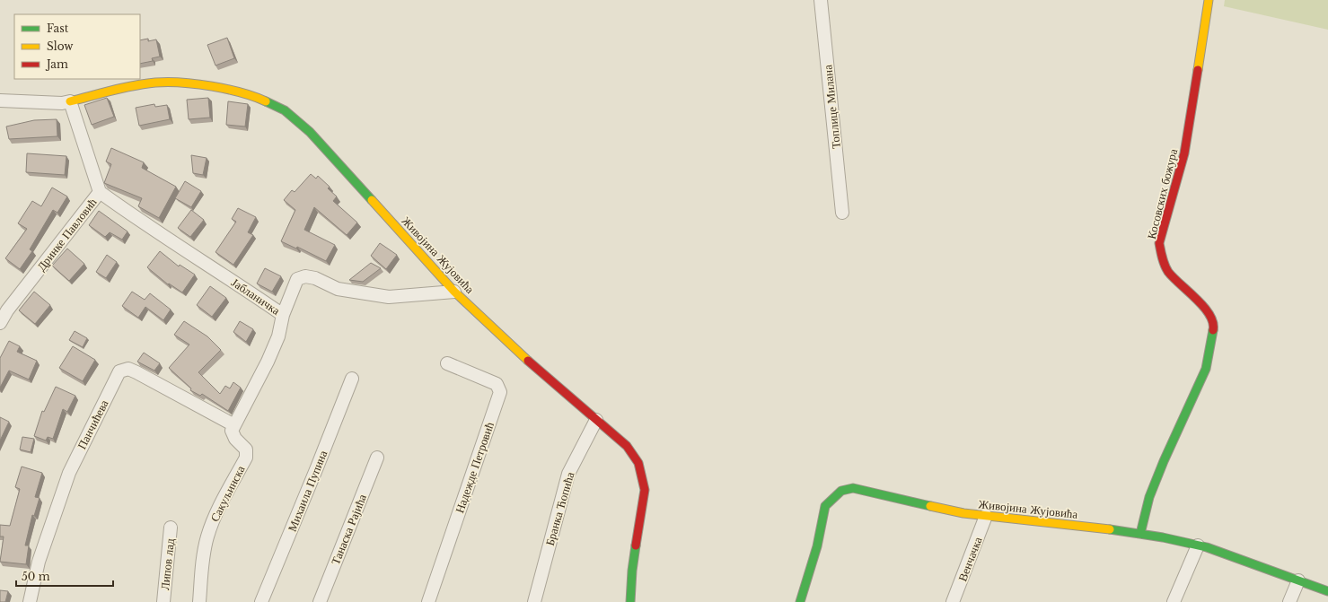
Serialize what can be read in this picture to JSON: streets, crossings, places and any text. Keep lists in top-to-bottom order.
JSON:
{
  "streets": {
    "street": [
      "Топлице Милана",
      "Косовских божура",
      "Дринке Павловић",
      "Живојина Жујовића",
      "Јабланичка",
      "Панчићева",
      "Надежде Петровић",
      "Михаила Пупина",
      "Сакуљинска",
      "Бранка Ћопића",
      "Танаска Рајића",
      "Венчачка",
      "Липов лад"
    ]
  },
  "crossings": [
    ["Косовских божура", "Живојина Жујовића"],
    ["Дринке Павловић", "Живојина Жујовића"],
    ["Дринке Павловић", "Јабланичка"],
    ["Живојина Жујовића", "Јабланичка"],
    ["Живојина Жујовића", "Бранка Ћопића"],
    ["Живојина Жујовића", "Венчачка"],
    ["Панчићева", "Сакуљинска"]
  ],
  "legend": ["Fast", "Slow", "Jam"],
  "scale_bar": "50 m"
}
